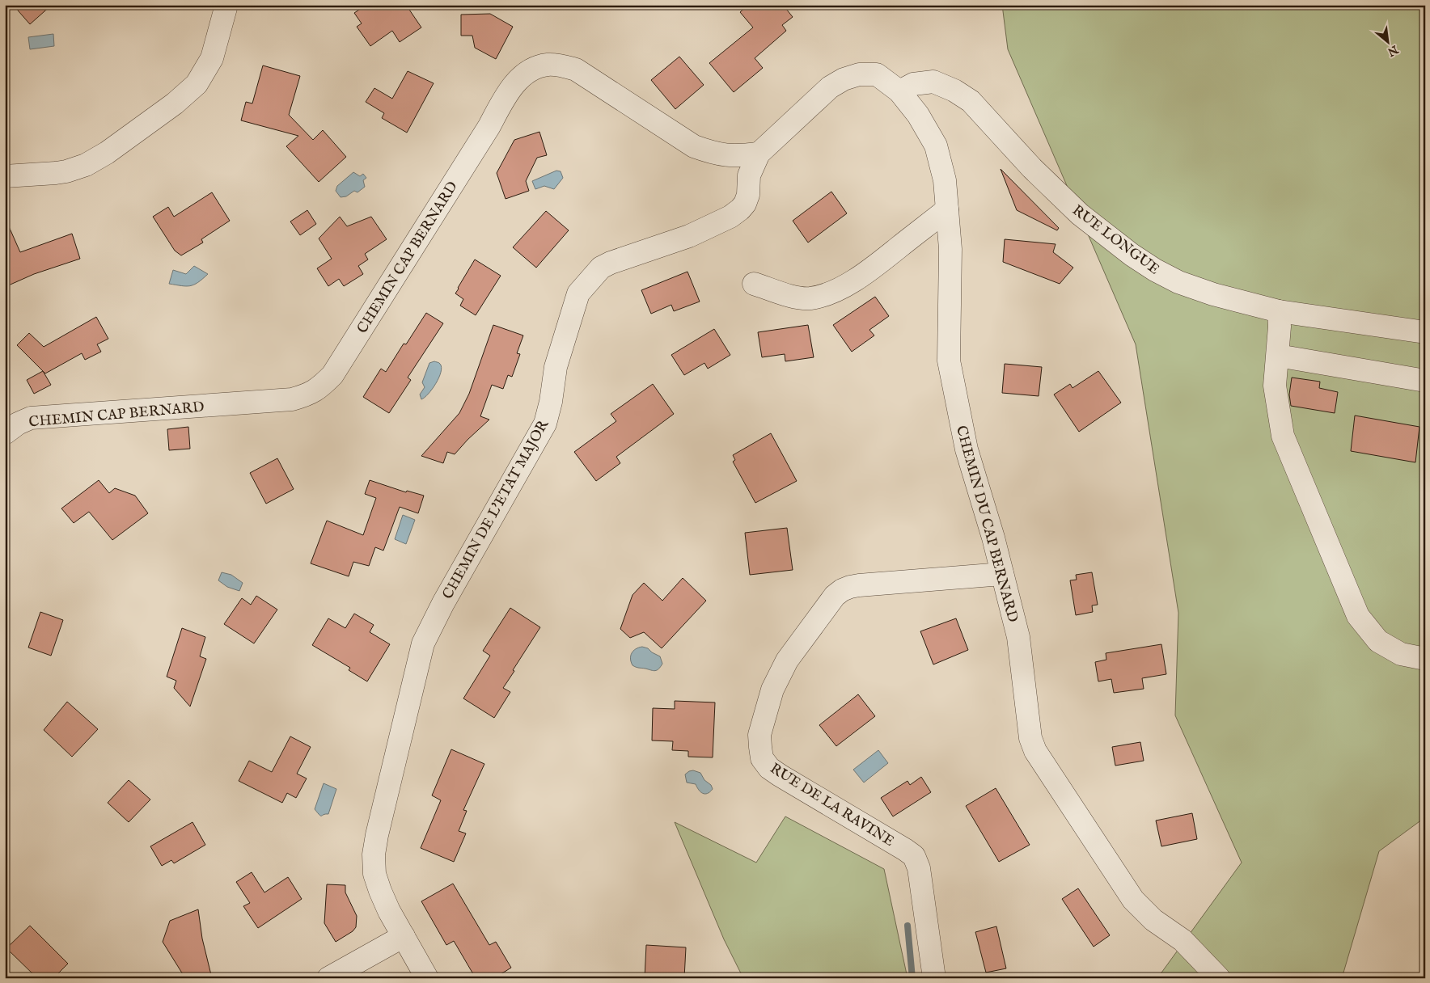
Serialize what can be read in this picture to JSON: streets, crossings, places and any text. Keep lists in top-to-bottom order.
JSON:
{
  "streets": {
    "street": [
      "RUE LONGUE",
      "CHEMIN CAP BERNARD",
      "CHEMIN DE L'ETAT MAJOR",
      "CHEMIN DU CAP BERNARD",
      "RUE DE LA RAVINE"
    ]
  },
  "crossings": [
    ["RUE LONGUE", "CHEMIN DU CAP BERNARD"],
    ["CHEMIN CAP BERNARD", "CHEMIN DE L'ETAT MAJOR"],
    ["CHEMIN DE L'ETAT MAJOR", "CHEMIN DU CAP BERNARD"],
    ["CHEMIN DU CAP BERNARD", "RUE DE LA RAVINE"]
  ],
  "north": "bottom right"
}
